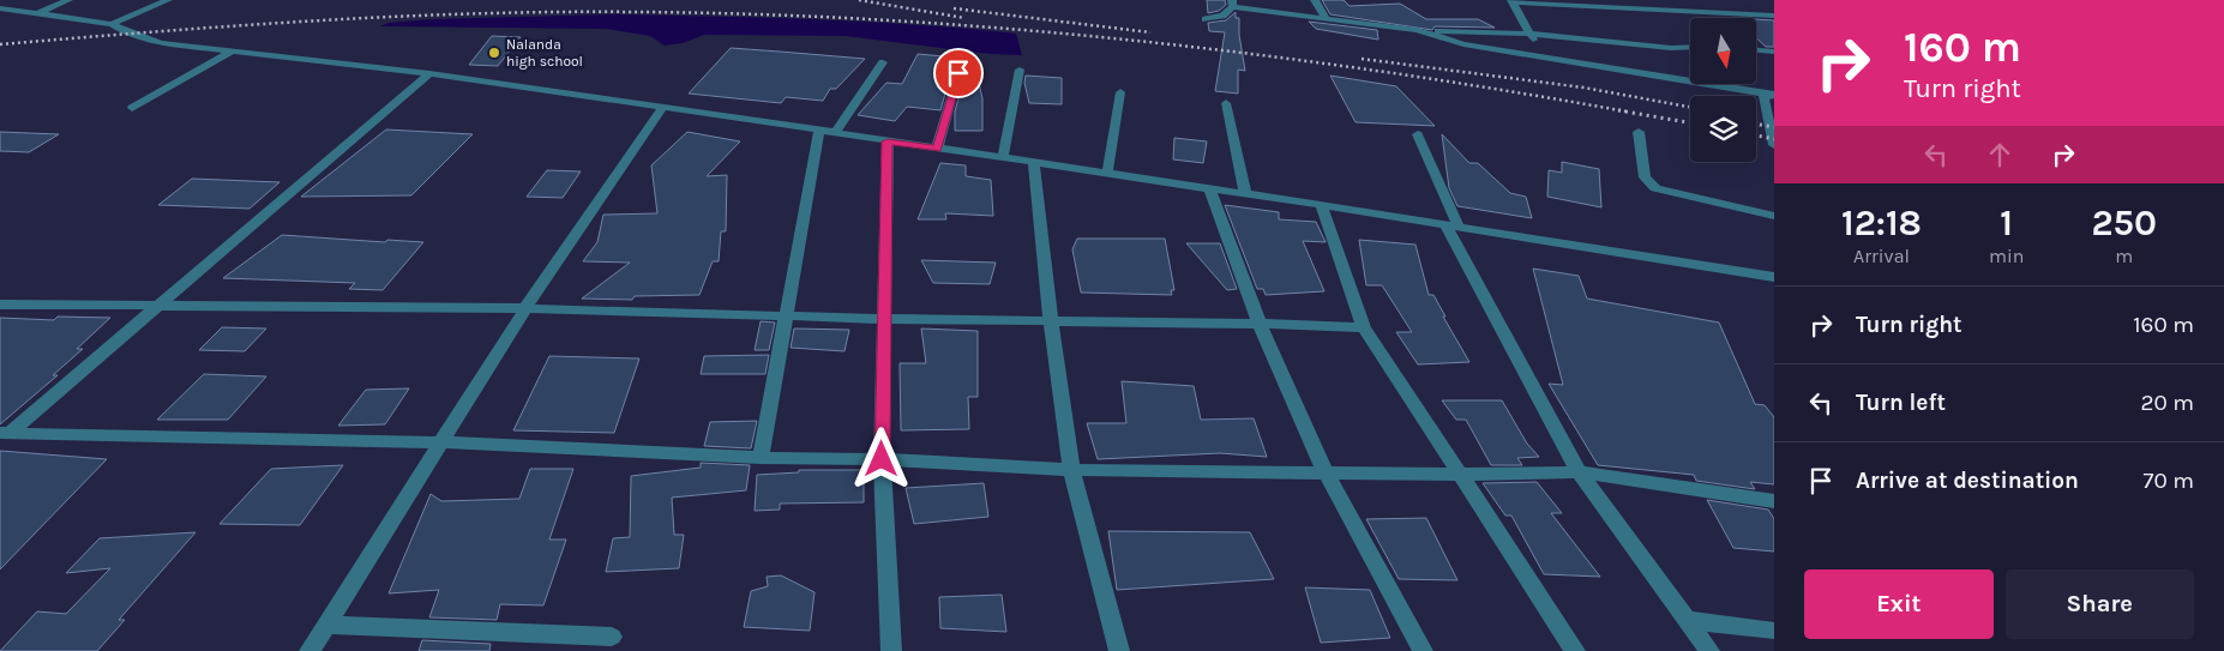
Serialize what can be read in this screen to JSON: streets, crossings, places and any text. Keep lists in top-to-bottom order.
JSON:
{
  "places": ["Nalanda high school"],
  "north": "bottom",
  "page": {
    "turn": ["160 m", "Turn right"],
    "eta": [
      "12:18",
      "Arrival",
      "1",
      "min",
      "250",
      "m"
    ],
    "list": [
      {
        "name": "Turn right",
        "value": "160 m"
      },
      {
        "name": "Turn left",
        "value": "20 m"
      },
      {
        "name": "Arrive at destination",
        "value": "70 m"
      }
    ],
    "buttons": ["Exit", "Share"]
  }
}
